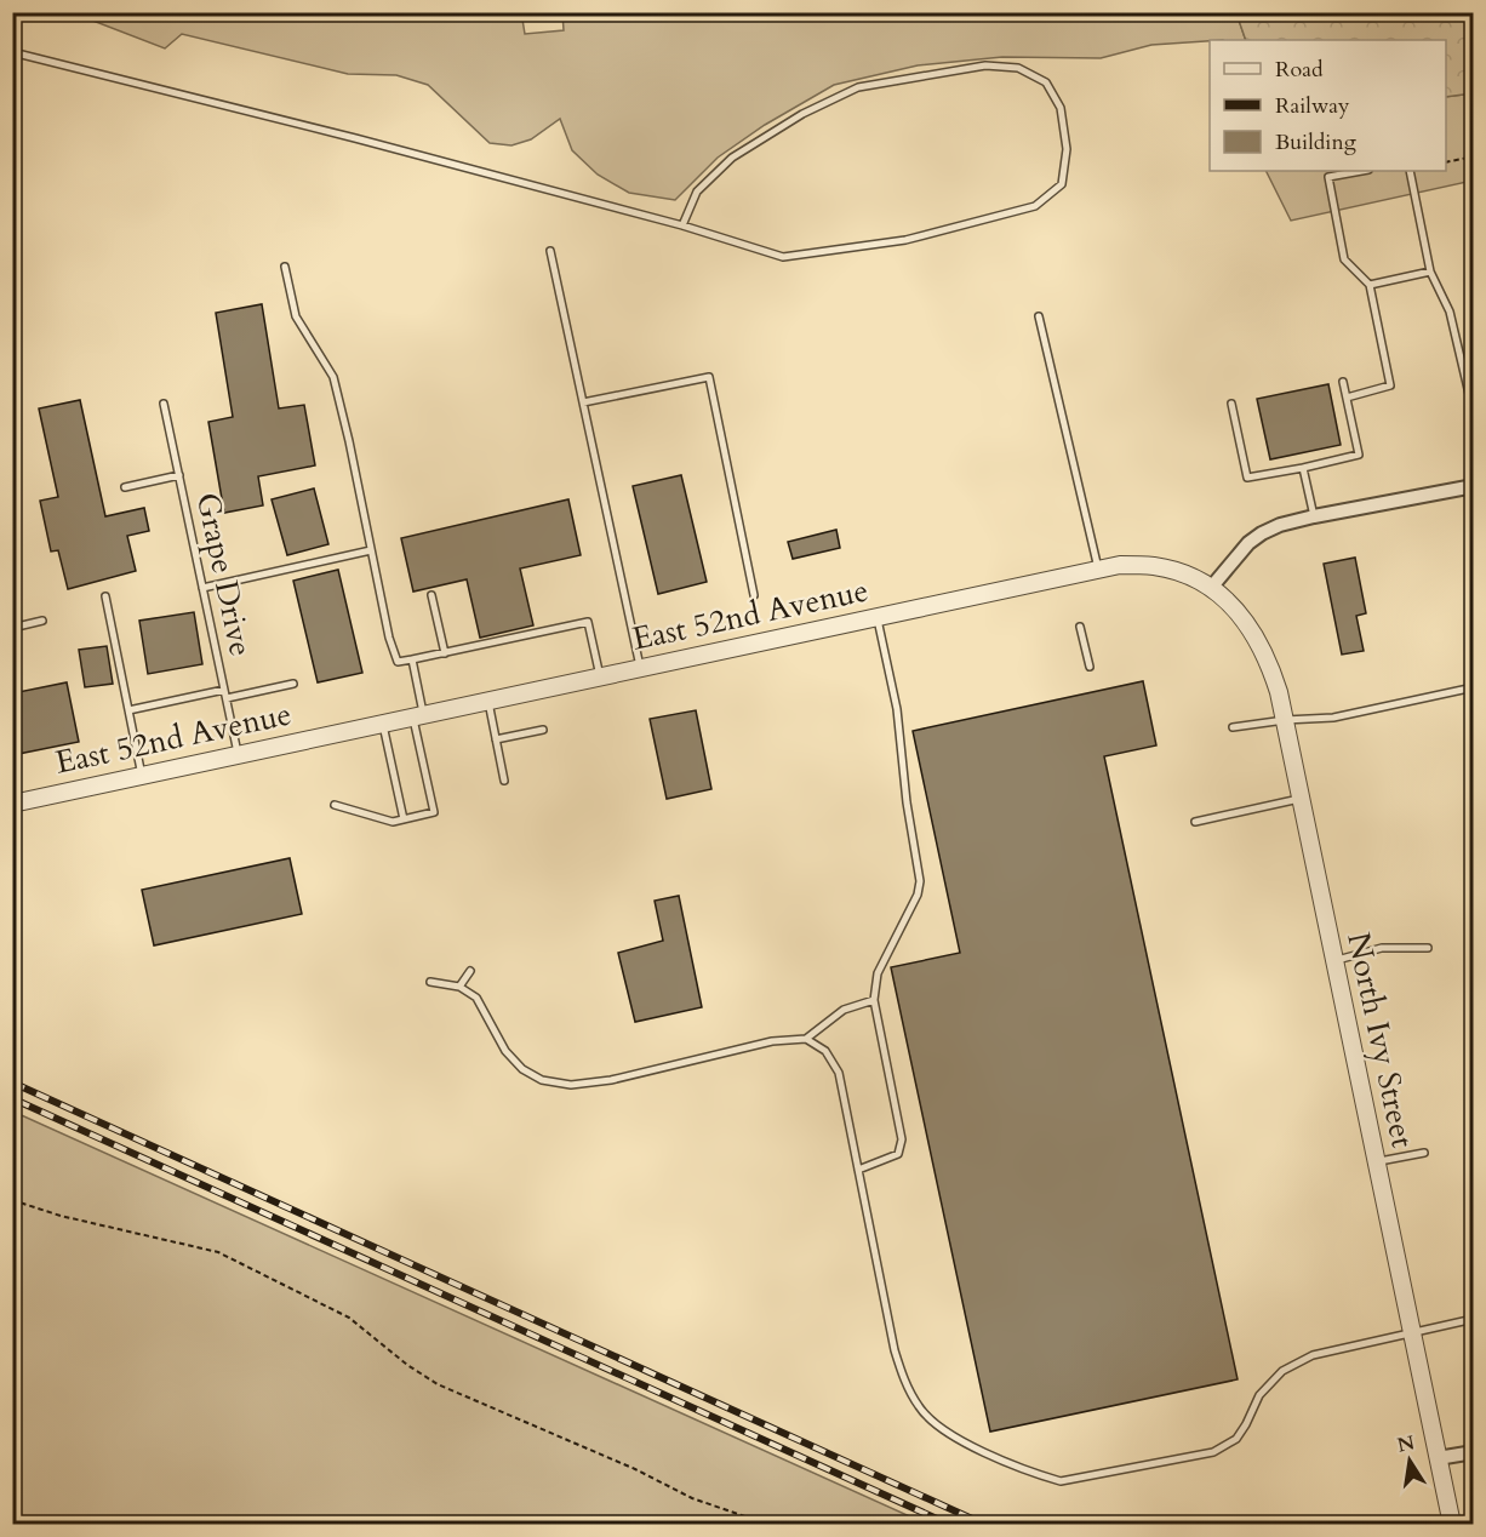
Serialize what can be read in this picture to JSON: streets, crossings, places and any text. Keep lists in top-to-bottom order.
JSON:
{
  "streets": {
    "street": ["East 52nd Avenue", "North Ivy Street"],
    "lane": ["Grape Drive"]
  },
  "crossings": [
    ["Grape Drive", "East 52nd Avenue"],
    ["East 52nd Avenue", "North Ivy Street"]
  ],
  "legend": ["Road", "Railway", "Building"],
  "north": "top"
}
